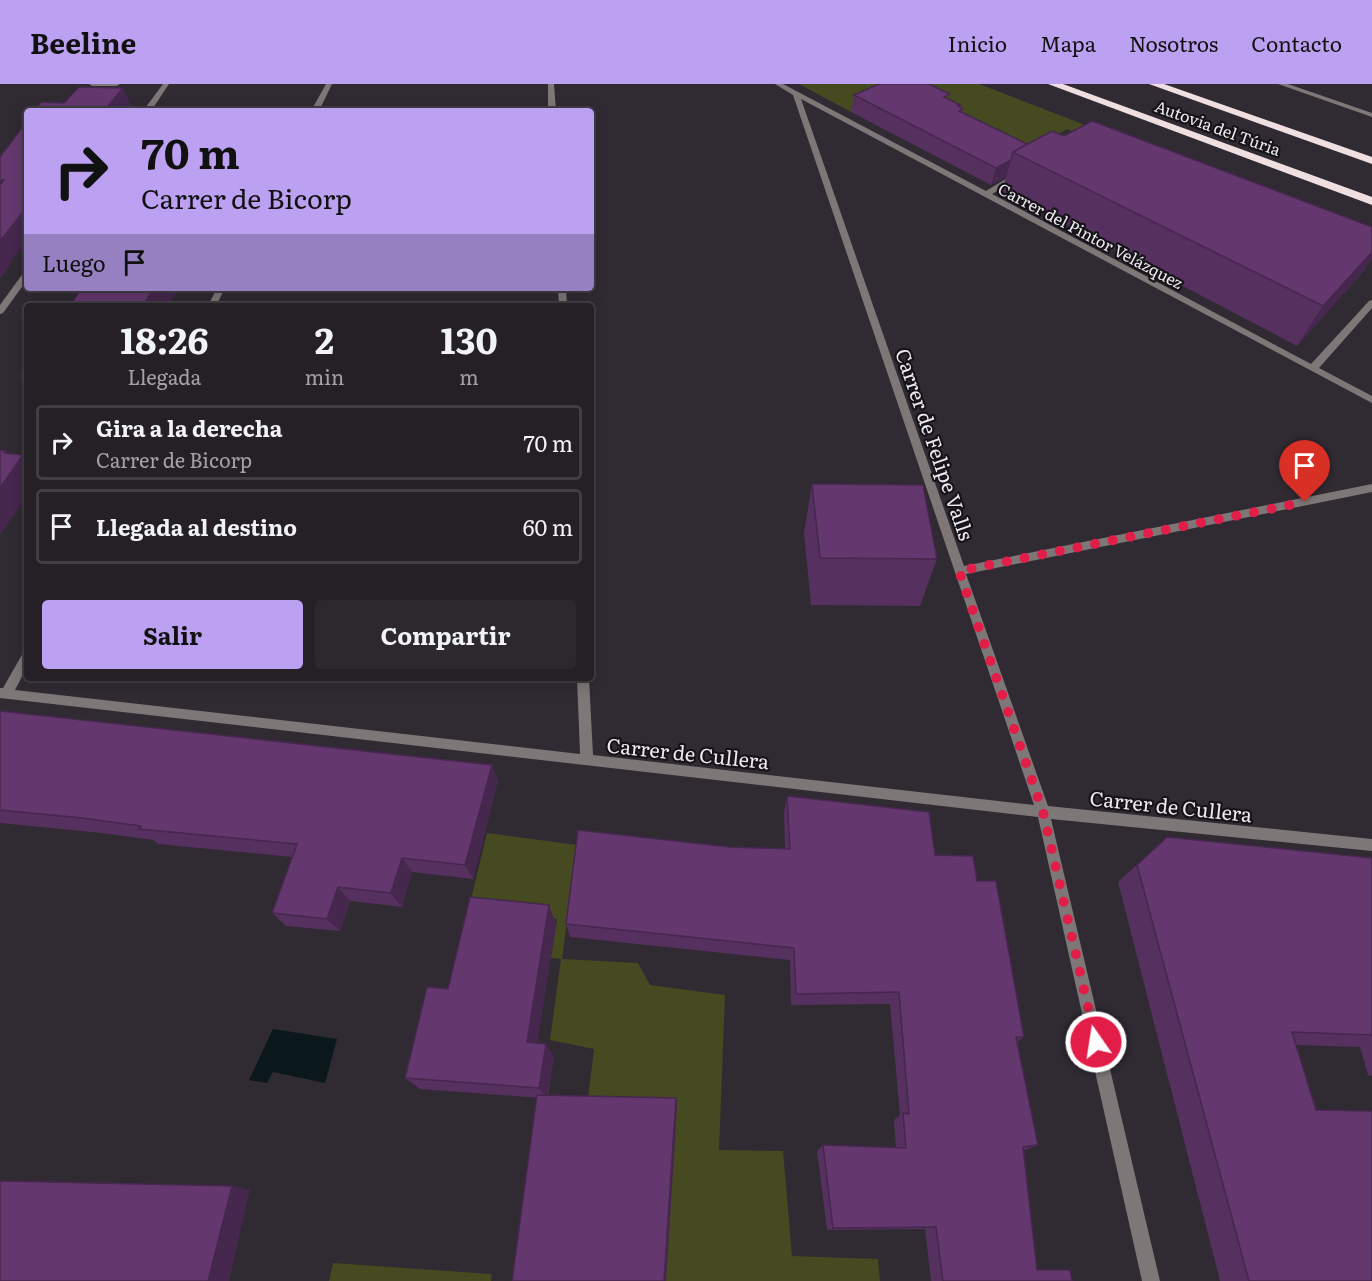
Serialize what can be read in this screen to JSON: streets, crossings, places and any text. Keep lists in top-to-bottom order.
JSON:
{
  "streets": {
    "highway": ["Autovia del Túria"],
    "street": ["Carrer del Pintor Velázquez", "Carrer de Felipe Valls", "Carrer de Cullera"]
  },
  "crossings": [
    ["Carrer del Pintor Velázquez", "Carrer de Felipe Valls"],
    ["Carrer de Felipe Valls", "Carrer de Cullera"]
  ],
  "page": {
    "header": "Beeline",
    "nav": [
      "Inicio",
      "Mapa",
      "Nosotros",
      "Contacto"
    ],
    "turn": ["70 m", "Carrer de Bicorp"],
    "then": "Luego",
    "eta": [
      "18:26",
      "Llegada",
      "2",
      "min",
      "130",
      "m"
    ],
    "list": [
      {
        "name": "Gira a la derecha",
        "note": "Carrer de Bicorp",
        "value": "70 m"
      },
      {
        "name": "Llegada al destino",
        "value": "60 m"
      }
    ],
    "buttons": ["Salir", "Compartir"]
  }
}
